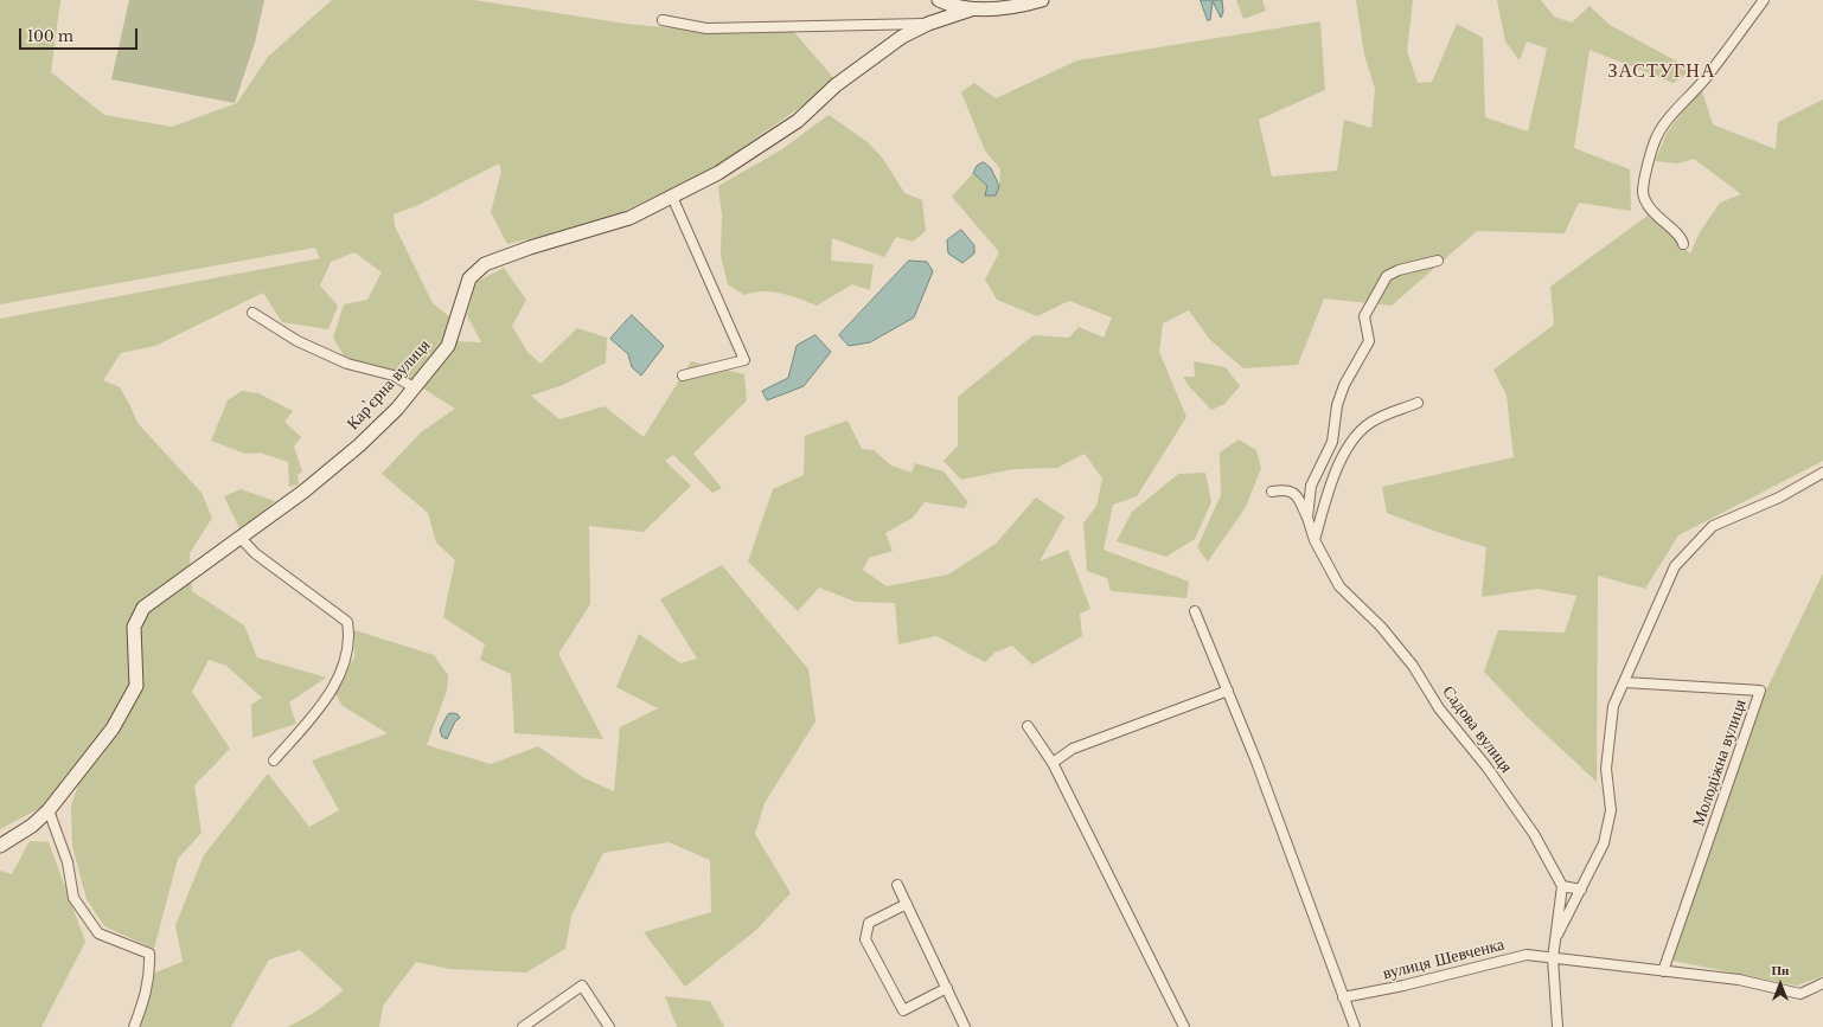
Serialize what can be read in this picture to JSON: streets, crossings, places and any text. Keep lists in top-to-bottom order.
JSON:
{
  "streets": {
    "street": [
      "Карʼєрна вулиця",
      "Садова вулиця",
      "Молодіжна вулиця",
      "вулиця Шевченка"
    ]
  },
  "districts": ["ЗАСТУГНА"],
  "scale_bar": "100 m",
  "north": "top"
}
